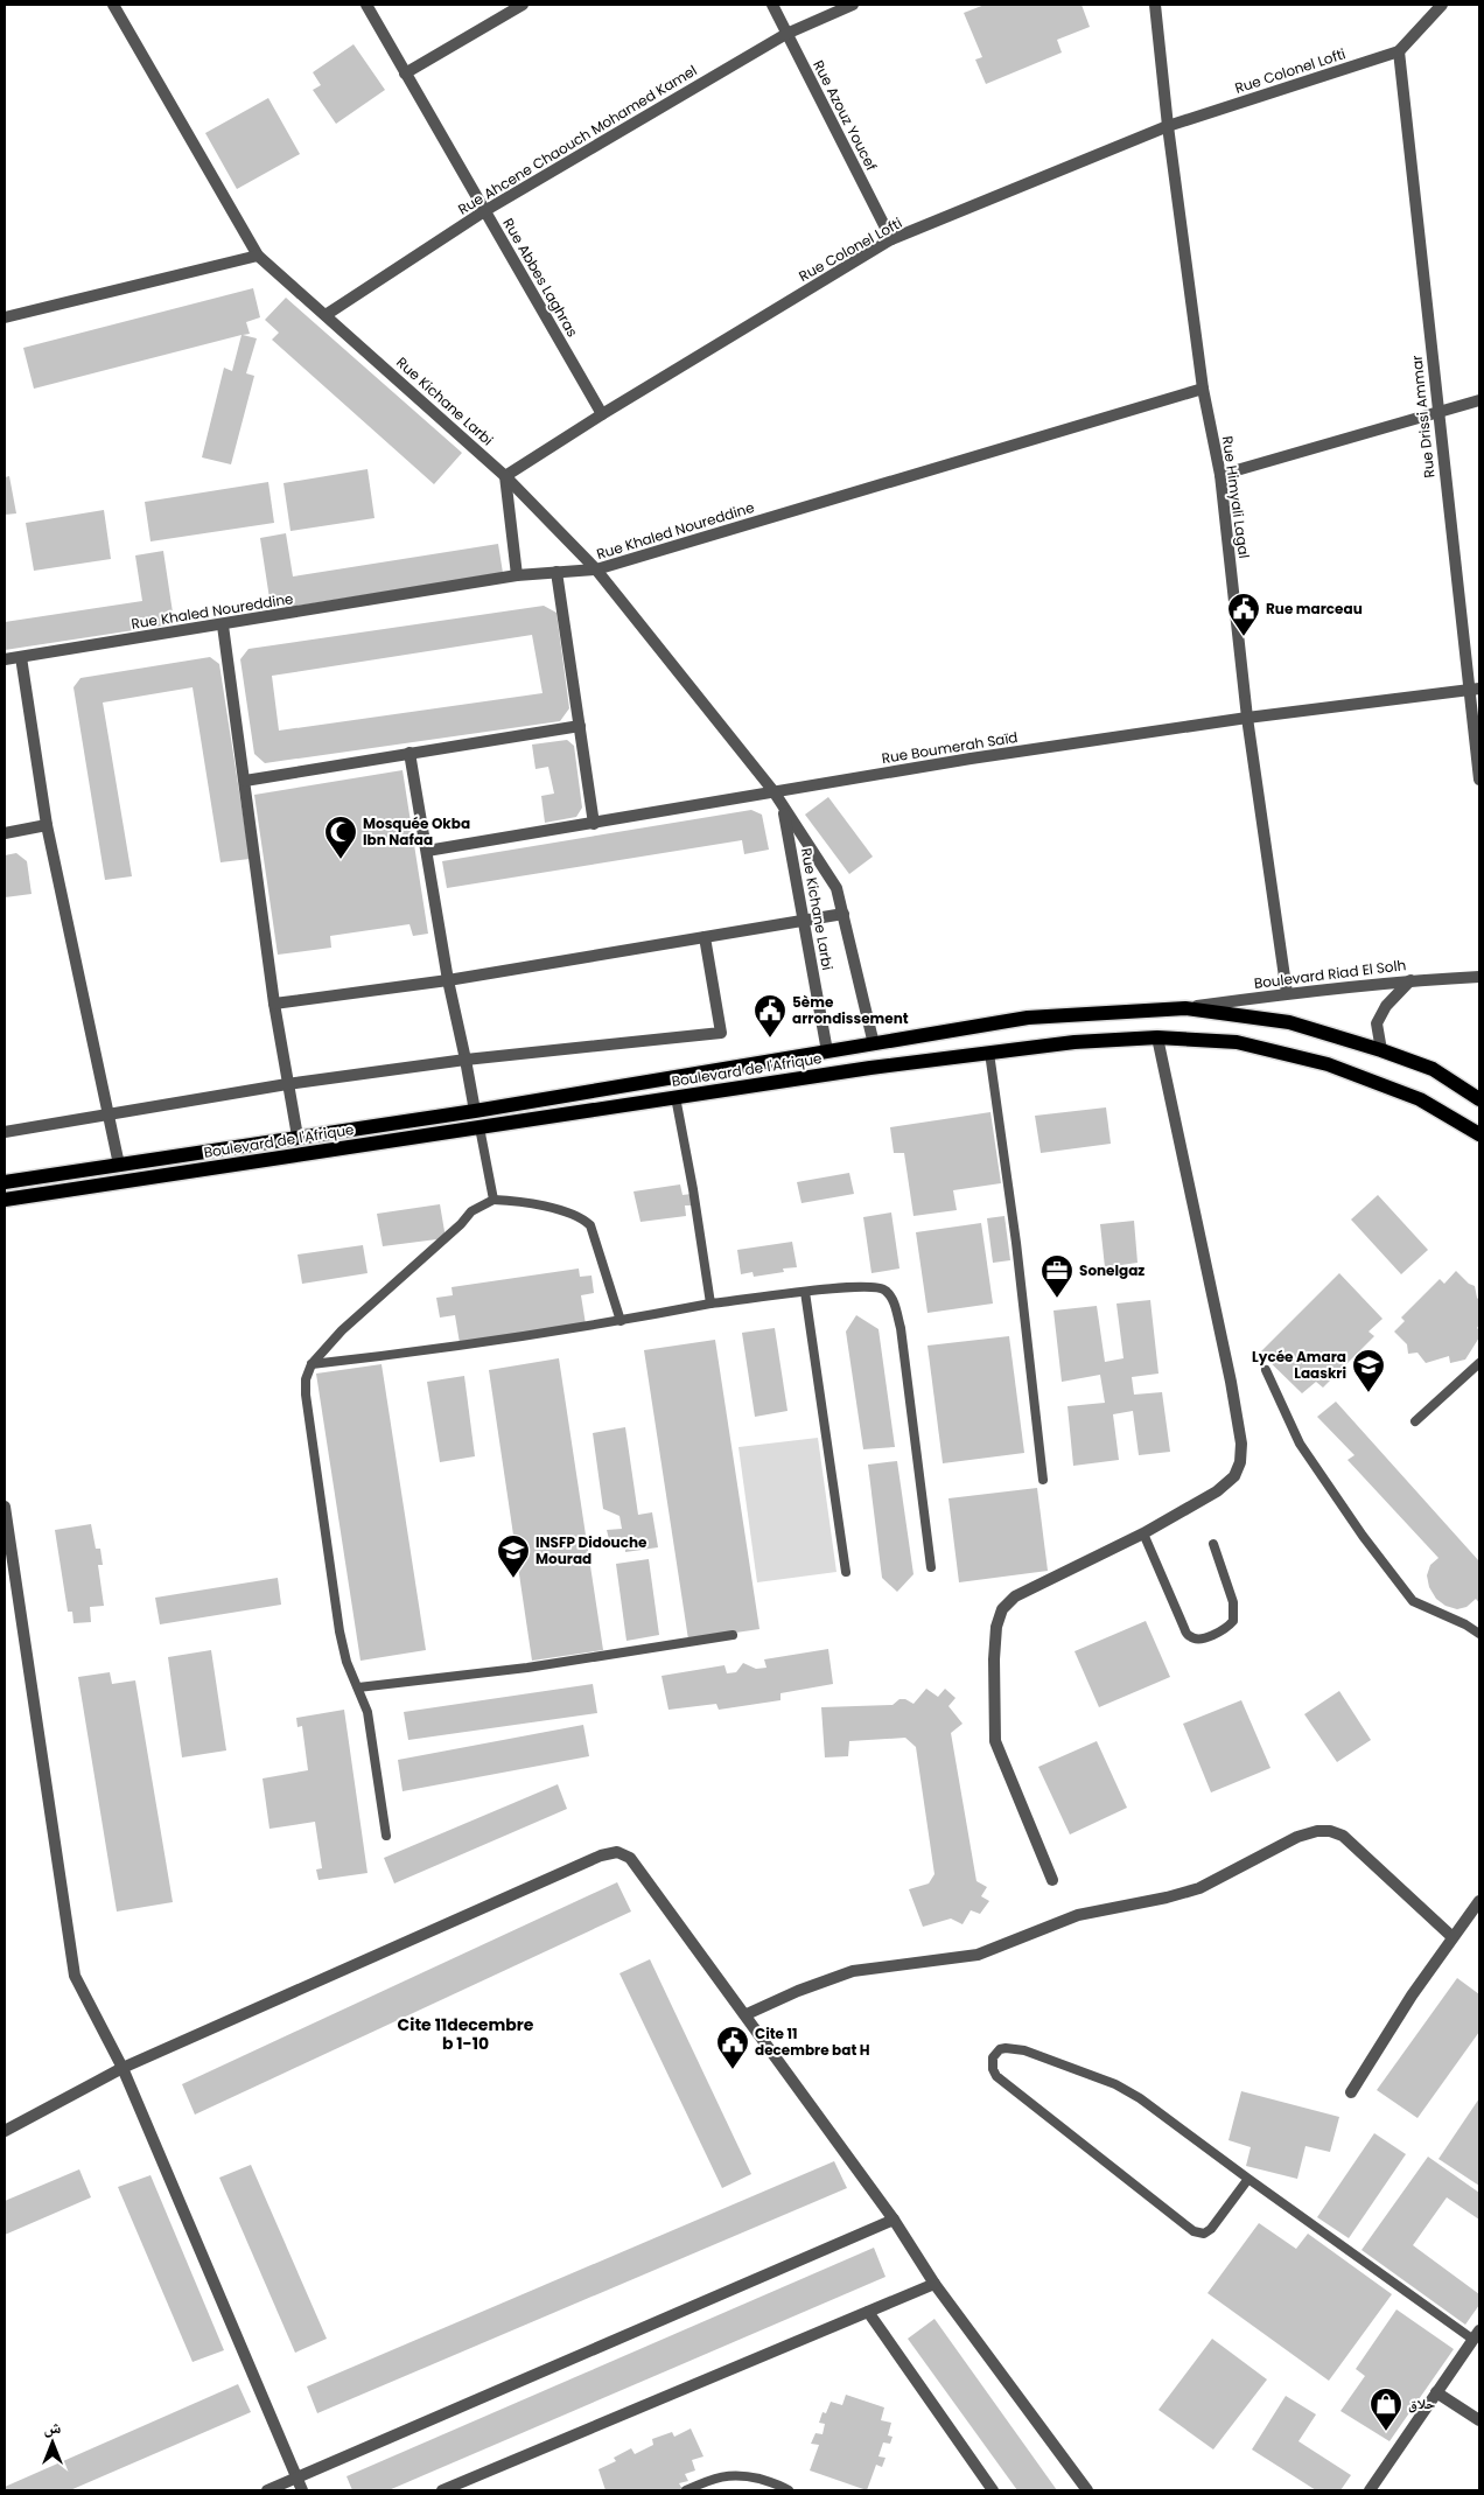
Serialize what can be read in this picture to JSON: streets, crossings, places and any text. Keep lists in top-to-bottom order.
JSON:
{
  "streets": {
    "main road": ["Boulevard de l'Afrique"],
    "street": [
      "Rue Colonel Lofti",
      "Rue Azouz Youcef",
      "Rue Ahcene Chaouch Mohamed Kamel",
      "Rue Abbes Laghras",
      "Rue Kichane Larbi",
      "Rue Drissi Ammar",
      "Rue Himyali Lagal",
      "Rue Khaled Noureddine",
      "Rue Boumerah Saïd",
      "Boulevard Riad El Solh"
    ]
  },
  "crossings": [
    ["Rue Colonel Lofti", "Rue Azouz Youcef"],
    ["Rue Colonel Lofti", "Rue Abbes Laghras"],
    ["Rue Colonel Lofti", "Rue Kichane Larbi"],
    ["Rue Colonel Lofti", "Rue Drissi Ammar"],
    ["Rue Colonel Lofti", "Rue Himyali Lagal"],
    ["Rue Azouz Youcef", "Rue Ahcene Chaouch Mohamed Kamel"],
    ["Rue Ahcene Chaouch Mohamed Kamel", "Rue Abbes Laghras"],
    ["Rue Ahcene Chaouch Mohamed Kamel", "Rue Kichane Larbi"],
    ["Rue Kichane Larbi", "Rue Khaled Noureddine"],
    ["Rue Kichane Larbi", "Rue Boumerah Saïd"],
    ["Rue Kichane Larbi", "Boulevard de l'Afrique"],
    ["Rue Drissi Ammar", "Rue Boumerah Saïd"],
    ["Rue Himyali Lagal", "Rue Khaled Noureddine"],
    ["Rue Himyali Lagal", "Rue Boumerah Saïd"],
    ["Rue Himyali Lagal", "Boulevard Riad El Solh"],
    ["Boulevard Riad El Solh", "Boulevard de l'Afrique"]
  ],
  "districts": ["Cite 11decembre b 1-10"],
  "places": {
    "public building": ["Rue marceau", "5ème arrondissement", "Cite 11 decembre bat H"],
    "mosque": ["Mosquée Okba Ibn Nafaa"],
    "office": ["Sonelgaz"],
    "school or university": ["Lycée Amara Laaskri", "INSFP Didouche Mourad"],
    "shop": ["حلاق"]
  },
  "north": "top"
}
